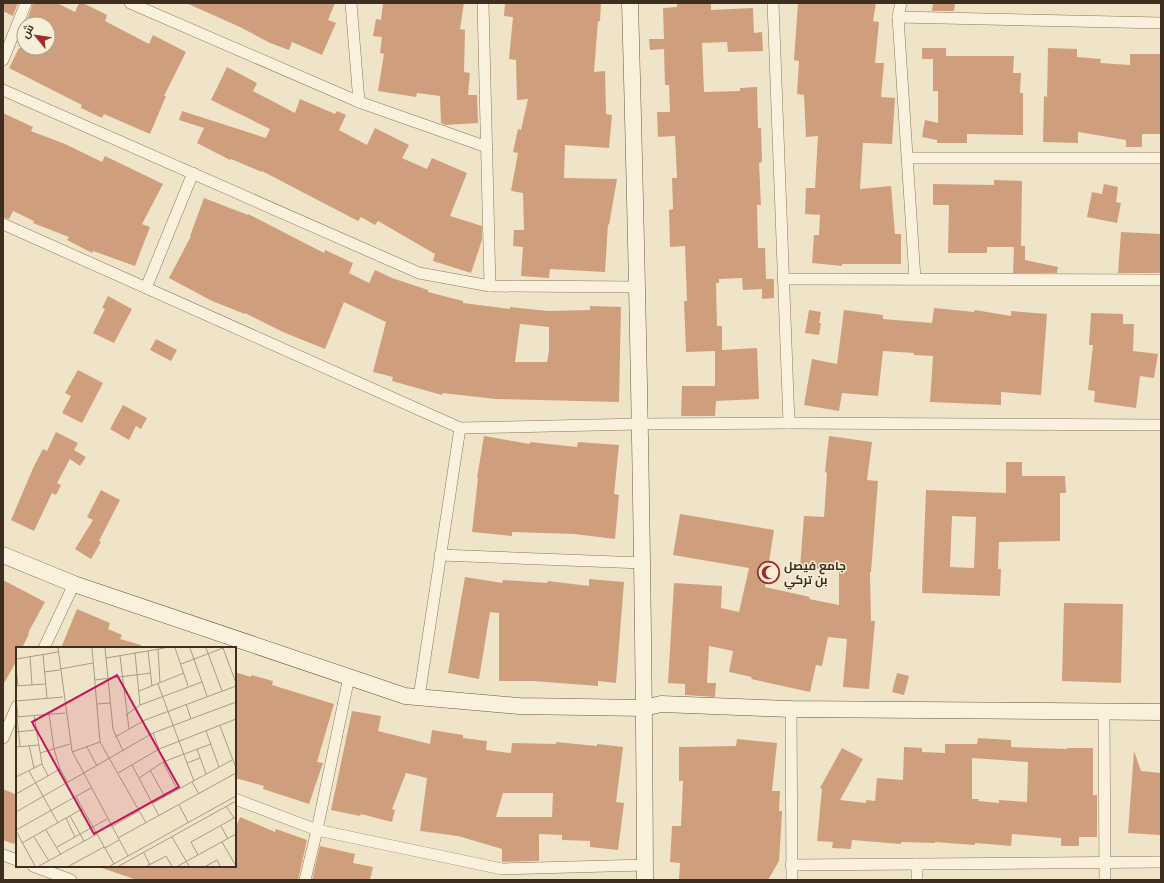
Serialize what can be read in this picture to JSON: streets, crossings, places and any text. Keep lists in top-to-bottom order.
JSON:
{
  "places": {
    "mosque": ["جامع فيصل بن تركي"]
  },
  "north": "top left"
}
